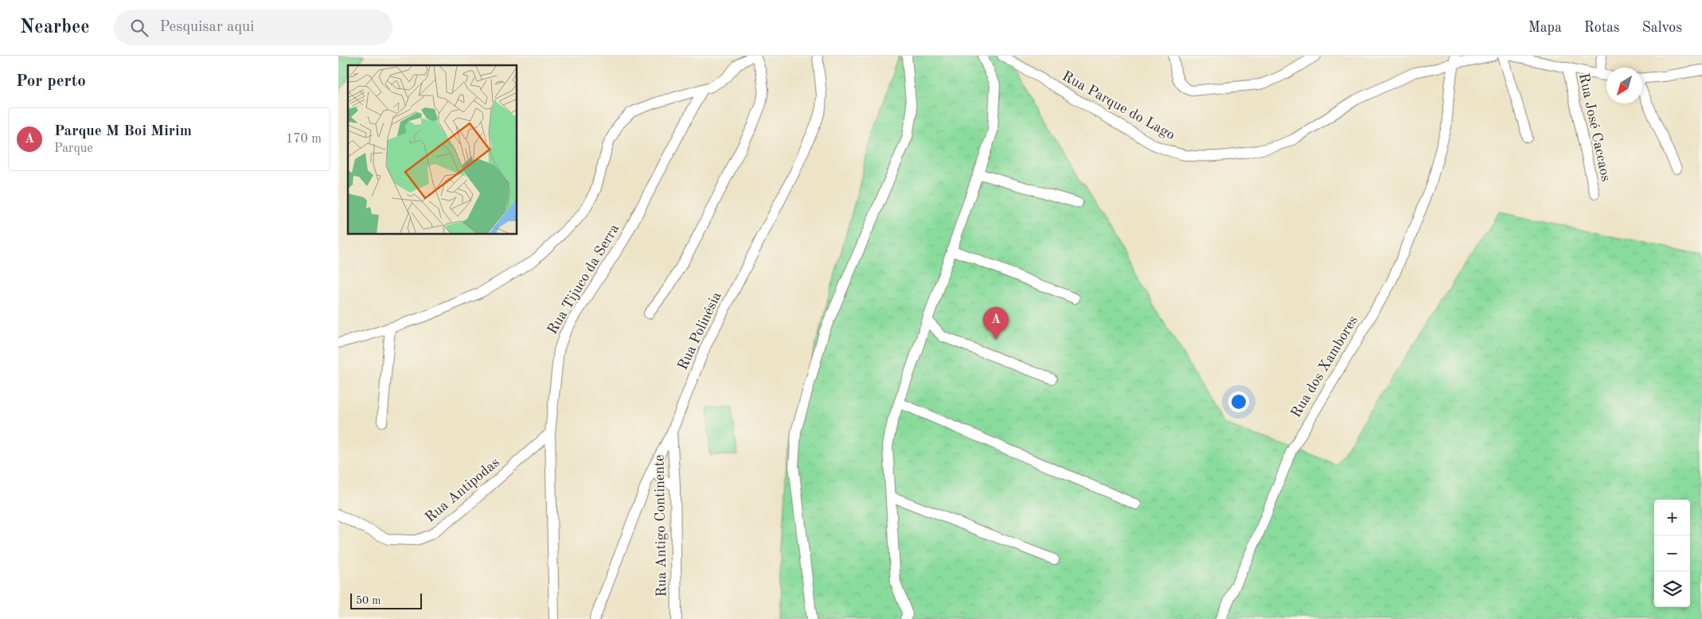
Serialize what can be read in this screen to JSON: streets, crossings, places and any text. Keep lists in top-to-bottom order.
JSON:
{
  "streets": {
    "street": [
      "Rua Parque do Lago",
      "Rua José Caccaos",
      "Rua Tijuco da Serra",
      "Rua Polinésia",
      "Rua dos Xambores",
      "Rua Antipodas",
      "Rua Antigo Continente"
    ]
  },
  "crossings": [
    ["Rua Parque do Lago", "Rua dos Xambores"],
    ["Rua Tijuco da Serra", "Rua Antipodas"],
    ["Rua Polinésia", "Rua Antigo Continente"]
  ],
  "scale_bar": "50 m",
  "north": "bottom left",
  "page": {
    "header": "Nearbee",
    "search": "Pesquisar aqui",
    "nav": ["Mapa", "Rotas", "Salvos"],
    "heading": "Por perto",
    "list": [
      {
        "mark": "A",
        "name": "Parque M Boi Mirim",
        "note": "Parque",
        "value": "170 m"
      }
    ],
    "pins": "A",
    "map_buttons": ["+", "−"],
    "scale": "50 m"
  }
}
